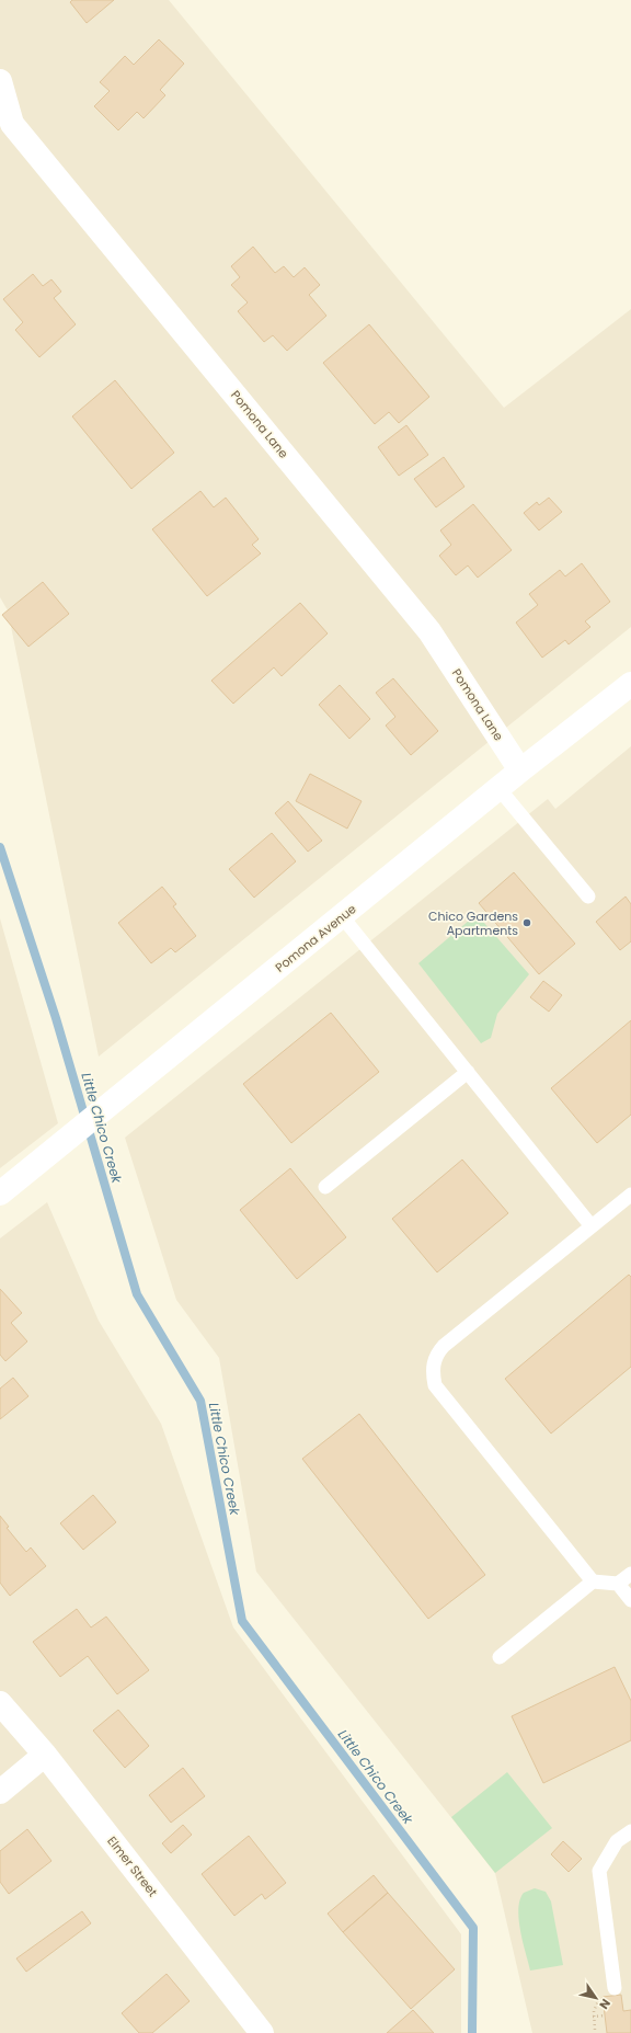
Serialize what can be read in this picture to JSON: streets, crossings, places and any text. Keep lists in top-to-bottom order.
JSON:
{
  "streets": {
    "street": ["Pomona Lane", "Pomona Avenue", "Elmer Street"]
  },
  "crossings": [
    ["Pomona Lane", "Pomona Avenue"]
  ],
  "water": ["Little Chico Creek"],
  "places": ["Chico Gardens Apartments"],
  "north": "bottom right"
}
